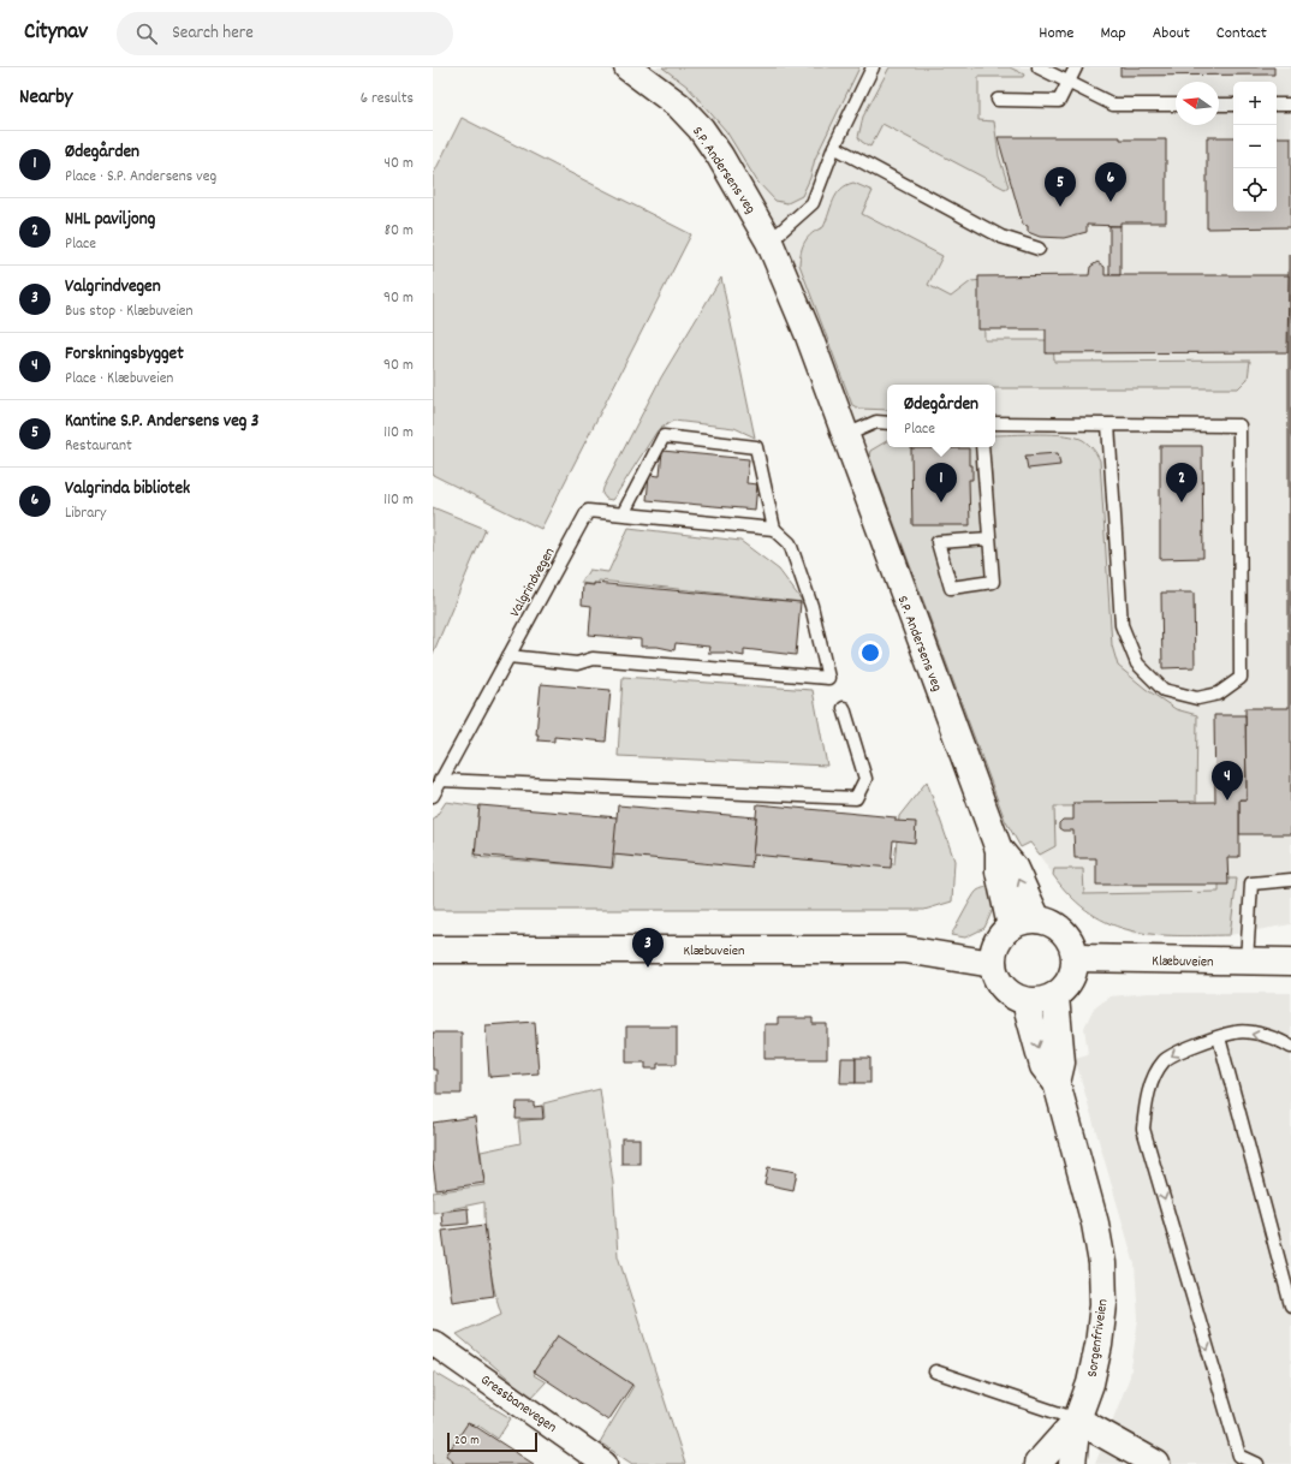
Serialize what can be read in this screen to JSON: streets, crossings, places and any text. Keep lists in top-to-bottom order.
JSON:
{
  "streets": {
    "street": [
      "S.P. Andersens veg",
      "Klæbuveien",
      "Sorgenfriveien",
      "Gressbanevegen"
    ],
    "lane": ["Valgrindvegen"]
  },
  "crossings": [
    ["S.P. Andersens veg", "Klæbuveien"],
    ["S.P. Andersens veg", "Sorgenfriveien"],
    ["Klæbuveien", "Sorgenfriveien"]
  ],
  "scale_bar": "20 m",
  "north": "left",
  "page": {
    "header": "Citynav",
    "search": "Search here",
    "nav": [
      "Home",
      "Map",
      "About",
      "Contact"
    ],
    "heading": ["Nearby", "6 results"],
    "map_buttons": ["+", "−"],
    "list": [
      {
        "mark": "1",
        "name": "Ødegården",
        "note": "Place · S.P. Andersens veg",
        "value": "40 m"
      },
      {
        "mark": "2",
        "name": "NHL paviljong",
        "note": "Place",
        "value": "80 m"
      },
      {
        "mark": "3",
        "name": "Valgrindvegen",
        "note": "Bus stop · Klæbuveien",
        "value": "90 m"
      },
      {
        "mark": "4",
        "name": "Forskningsbygget",
        "note": "Place · Klæbuveien",
        "value": "90 m"
      },
      {
        "mark": "5",
        "name": "Kantine S.P. Andersens veg 3",
        "note": "Restaurant",
        "value": "110 m"
      },
      {
        "mark": "6",
        "name": "Valgrinda bibliotek",
        "note": "Library",
        "value": "110 m"
      }
    ],
    "pins": [
      "6",
      "5",
      "1",
      "2",
      "4",
      "3"
    ],
    "popup": ["Ødegården", "Place"],
    "scale": "20 m"
  }
}
